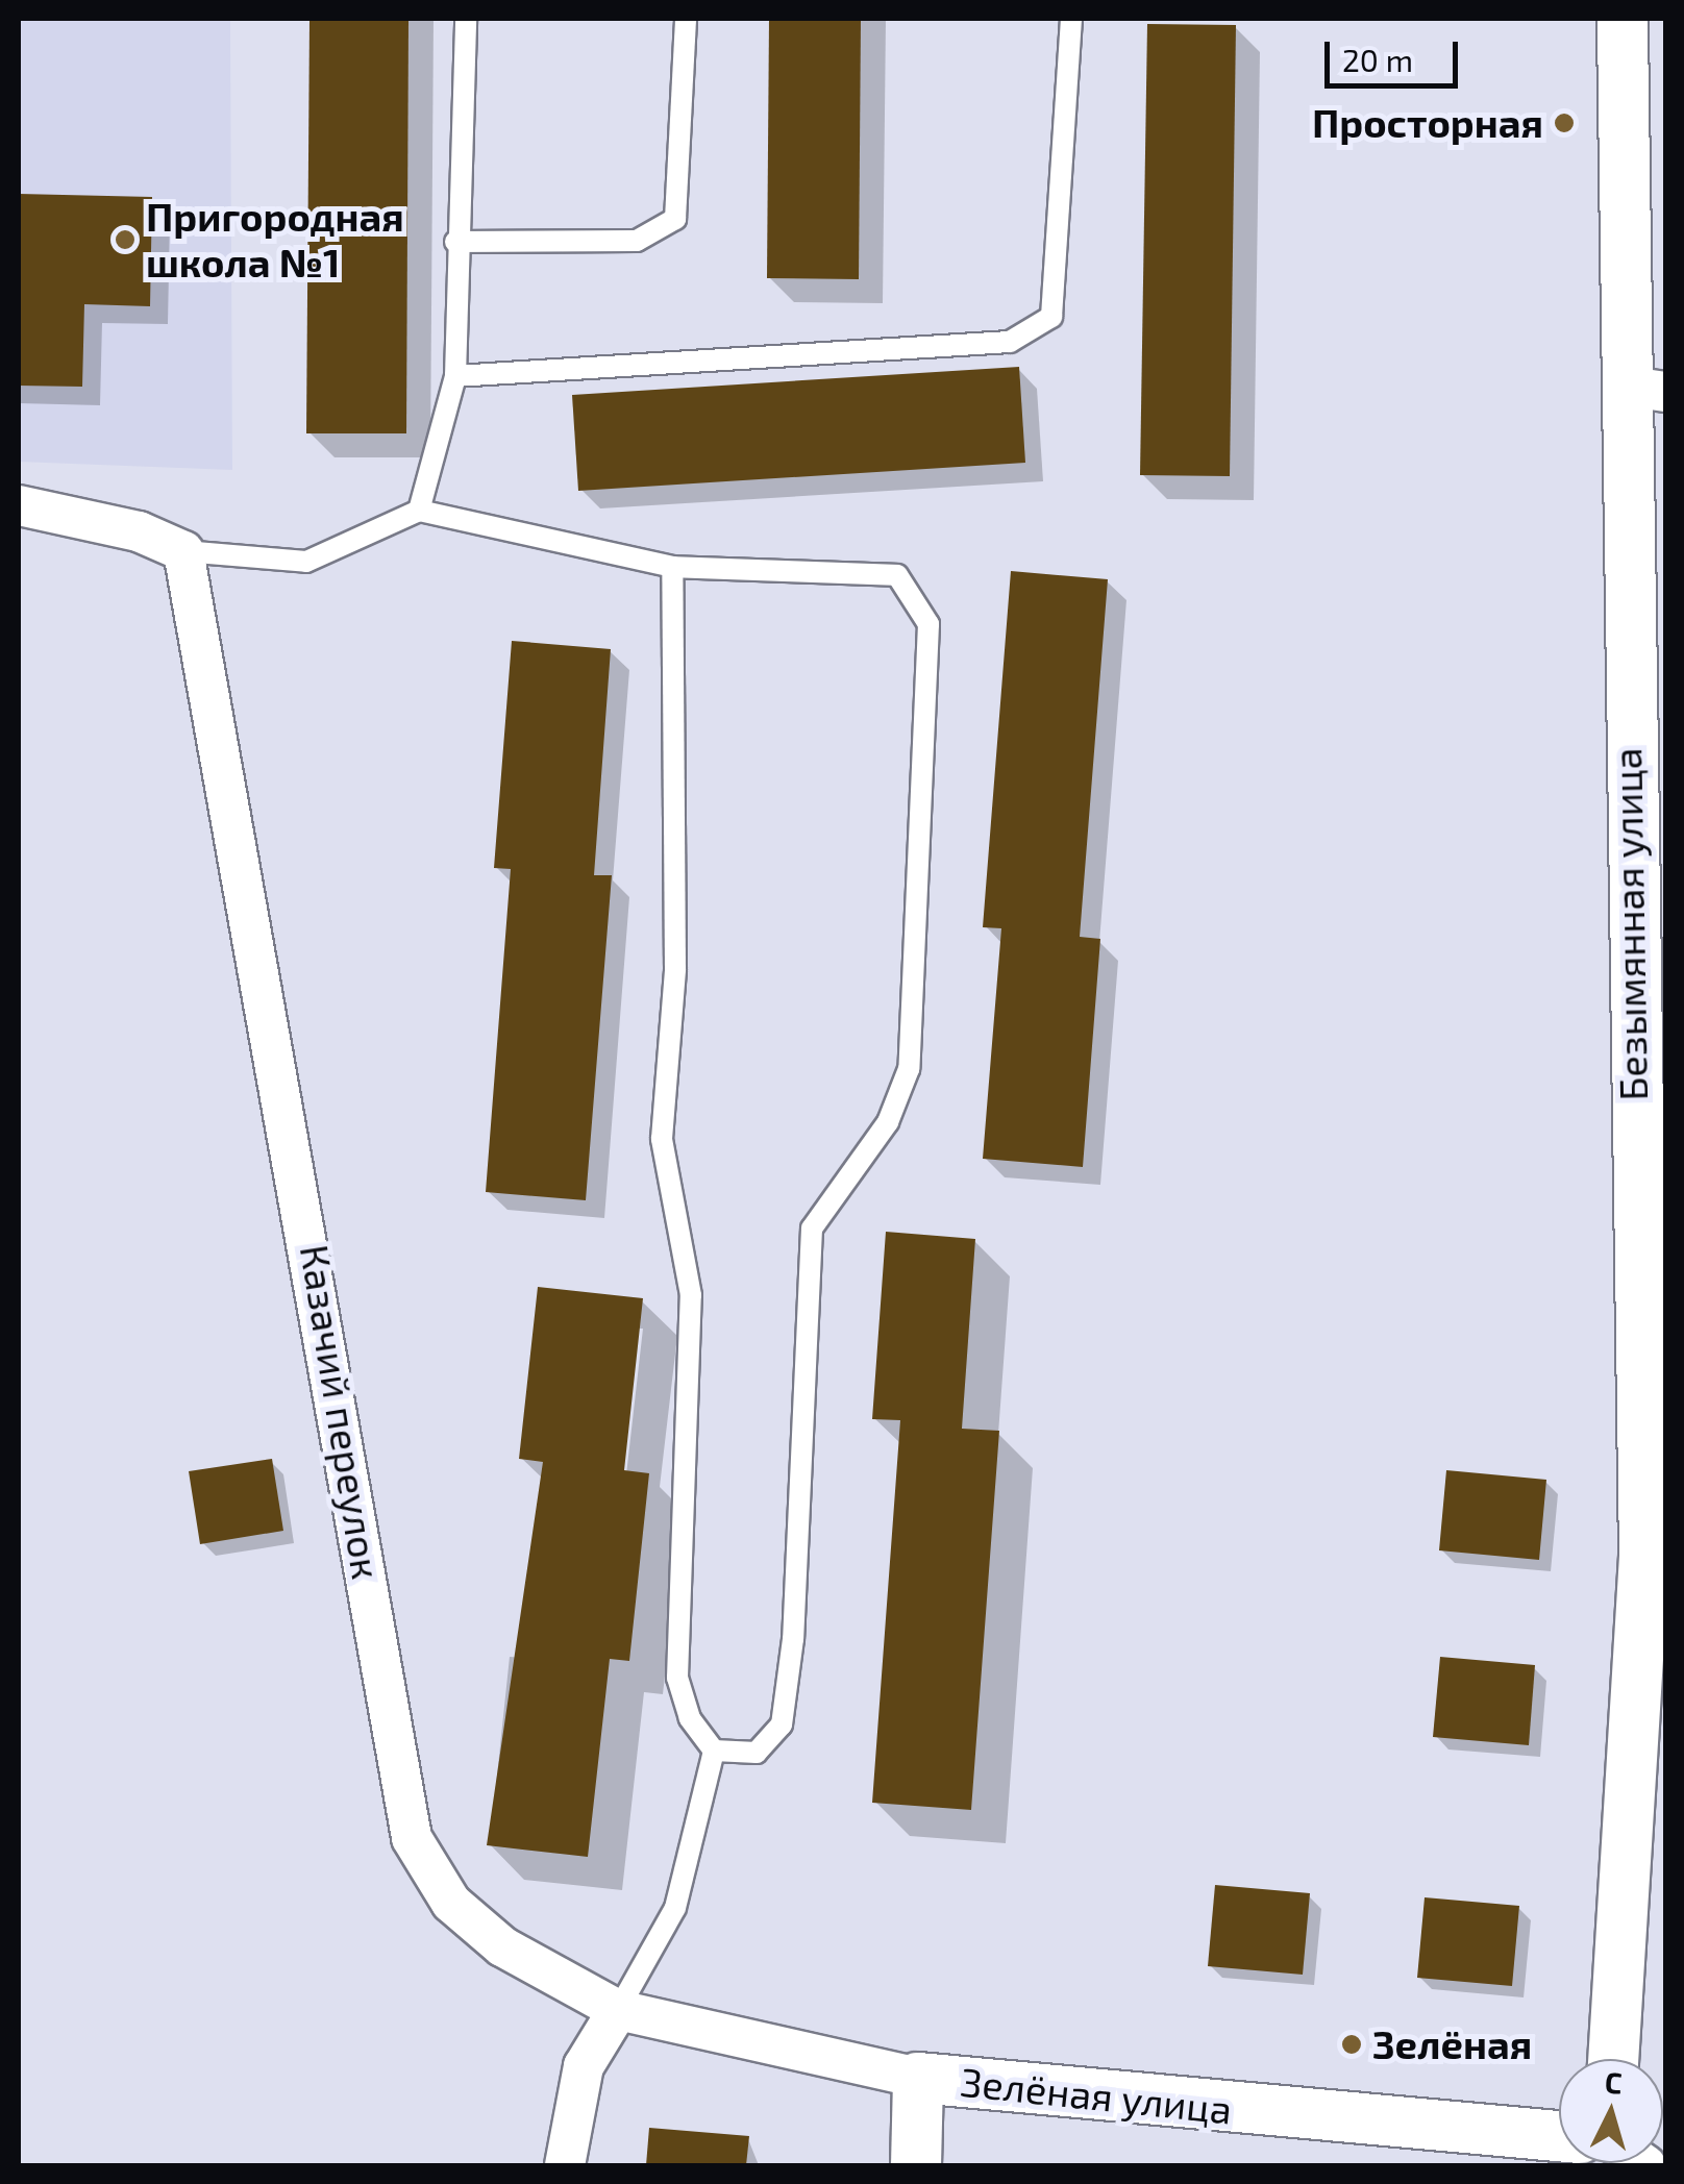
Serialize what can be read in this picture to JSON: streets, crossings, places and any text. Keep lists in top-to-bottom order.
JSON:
{
  "streets": {
    "street": ["Безымянная улица", "Казачий переулок", "Зелёная улица"]
  },
  "crossings": [
    ["Казачий переулок", "Зелёная улица"]
  ],
  "places": ["Просторная", "Пригородная школа №1", "Зелёная"],
  "scale_bar": "20 m",
  "north": "top"
}
